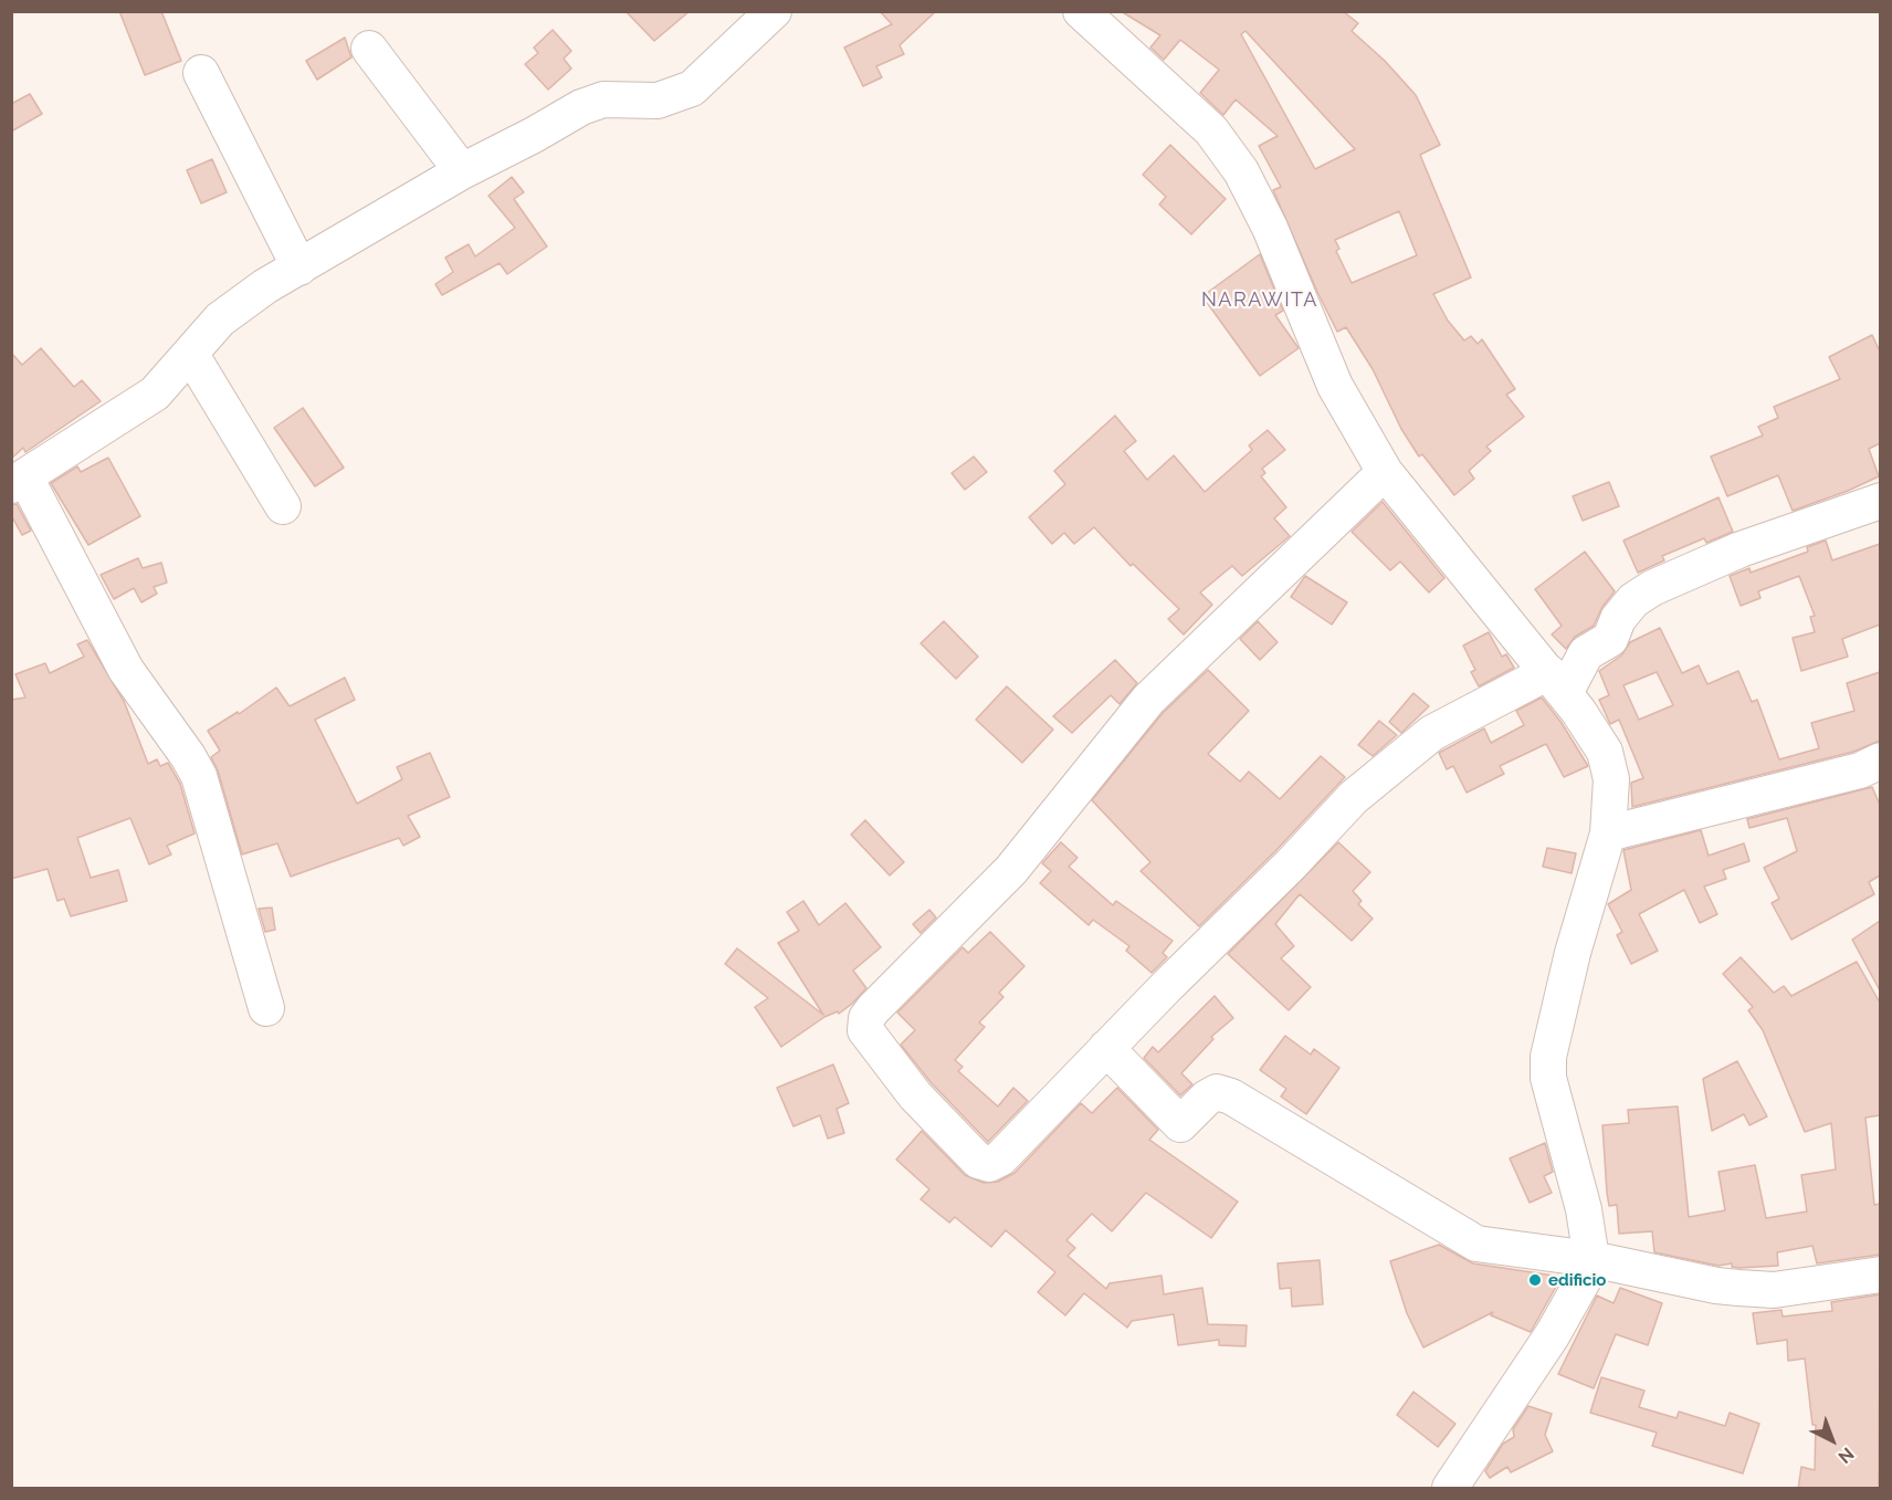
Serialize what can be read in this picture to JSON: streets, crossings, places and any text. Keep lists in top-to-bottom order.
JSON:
{
  "districts": ["NARAWITA"],
  "places": ["edificio"],
  "north": "bottom right"
}
